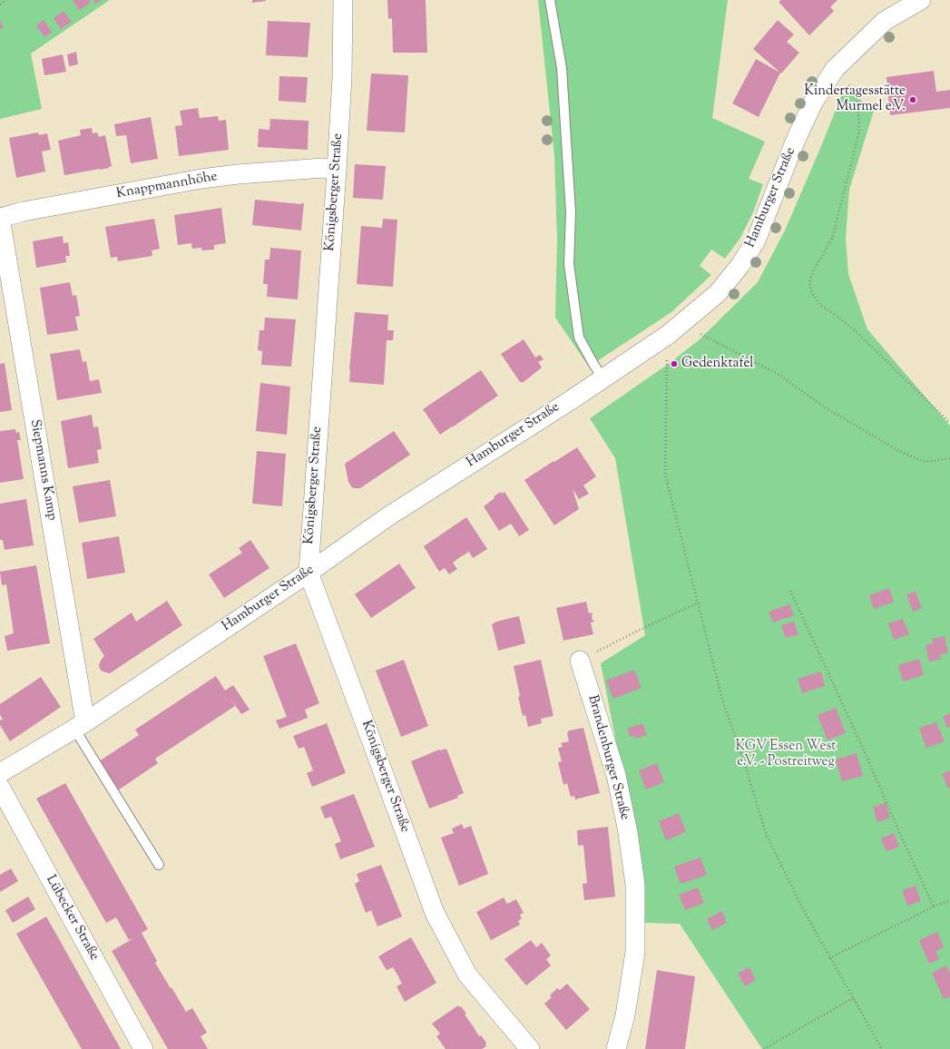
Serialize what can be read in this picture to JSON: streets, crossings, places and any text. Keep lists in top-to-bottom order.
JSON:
{
  "streets": {
    "street": [
      "Knappmannhöhe",
      "Königsberger Straße",
      "Hamburger Straße",
      "Siepmanns Kamp",
      "Brandenburger Straße",
      "Lübecker Straße"
    ]
  },
  "crossings": [
    ["Knappmannhöhe", "Königsberger Straße"],
    ["Knappmannhöhe", "Siepmanns Kamp"],
    ["Königsberger Straße", "Hamburger Straße"],
    ["Hamburger Straße", "Siepmanns Kamp"]
  ],
  "parks": ["KGV Essen West e.V. - Postreitweg"],
  "places": ["Kindertagesstätte Murmel e.V.", "Gedenktafel"]
}
